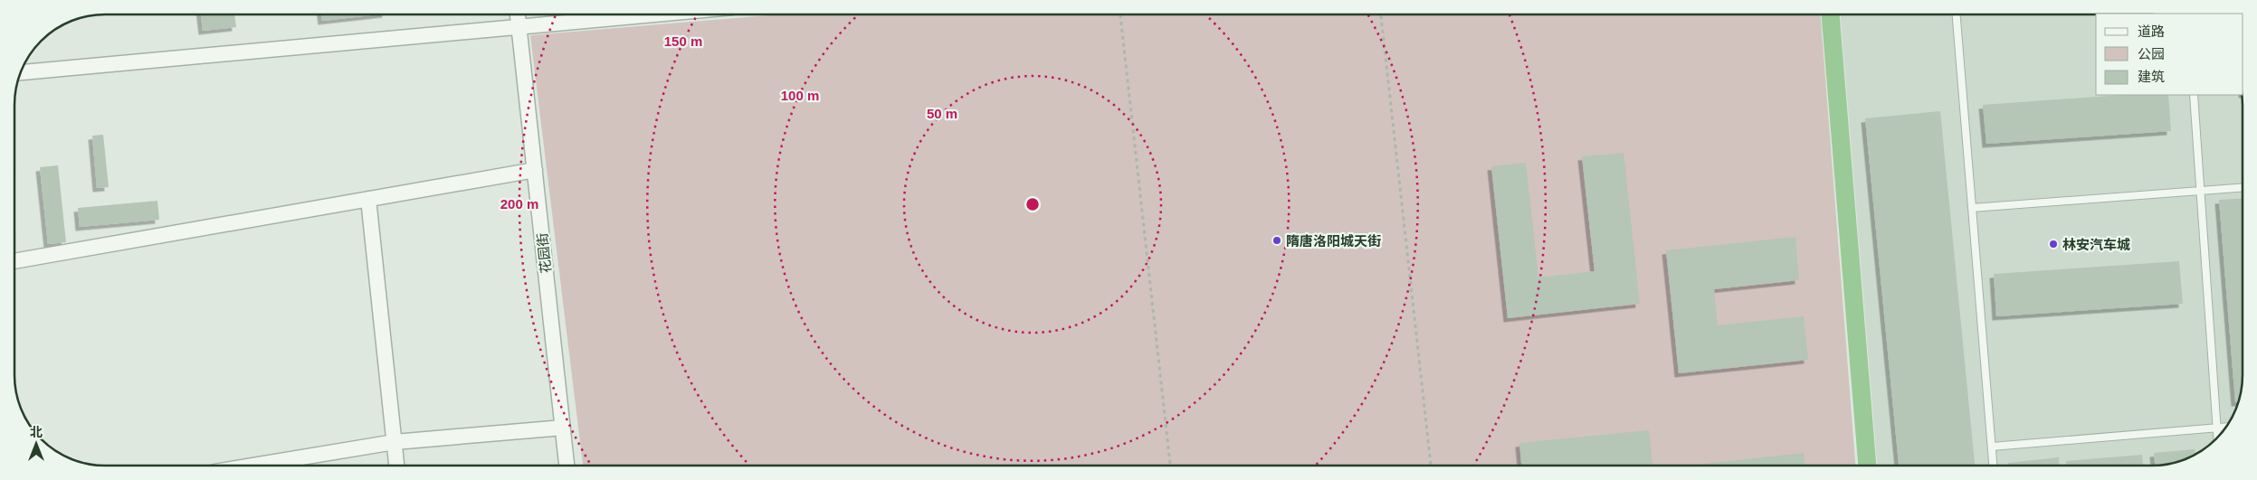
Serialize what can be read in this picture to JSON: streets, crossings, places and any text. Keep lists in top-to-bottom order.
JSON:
{
  "streets": {
    "street": ["花园街"]
  },
  "places": ["隋唐洛阳城天街", "林安汽车城"],
  "legend": ["道路", "公园", "建筑"],
  "north": "top",
  "rings": [
    "150 m",
    "100 m",
    "50 m",
    "200 m"
  ]
}
